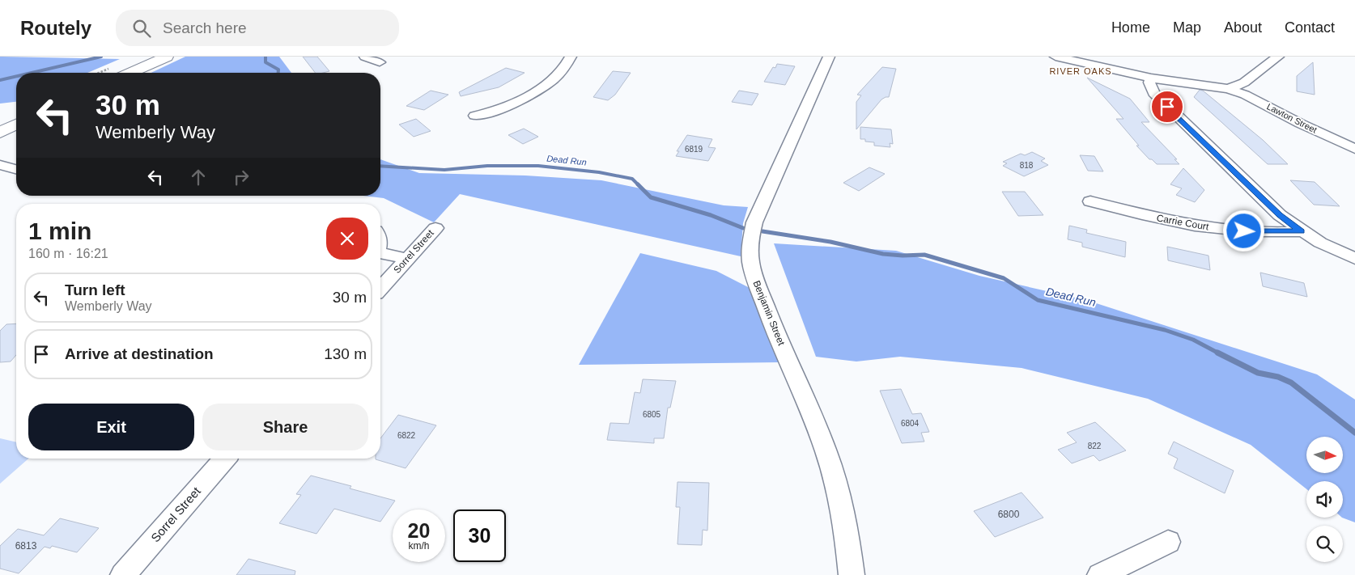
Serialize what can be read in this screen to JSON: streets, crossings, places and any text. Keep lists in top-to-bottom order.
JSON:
{
  "streets": {
    "street": [
      "Lawton Street",
      "Carrie Court",
      "Sorrel Street",
      "Benjamin Street"
    ]
  },
  "districts": ["RIVER OAKS"],
  "water": ["Dead Run"],
  "house_numbers": [
    "6819",
    "818",
    "6805",
    "6804",
    "6822",
    "822",
    "6800",
    "6813"
  ],
  "north": "right",
  "page": {
    "header": "Routely",
    "search": "Search here",
    "nav": [
      "Home",
      "Map",
      "About",
      "Contact"
    ],
    "turn": ["30 m", "Wemberly Way"],
    "heading": ["1 min", "160 m · 16:21"],
    "list": [
      {
        "name": "Turn left",
        "note": "Wemberly Way",
        "value": "30 m"
      },
      {
        "name": "Arrive at destination",
        "value": "130 m"
      }
    ],
    "buttons": ["Exit", "Share"],
    "speed": "20 km/h",
    "limit": "30"
  }
}
